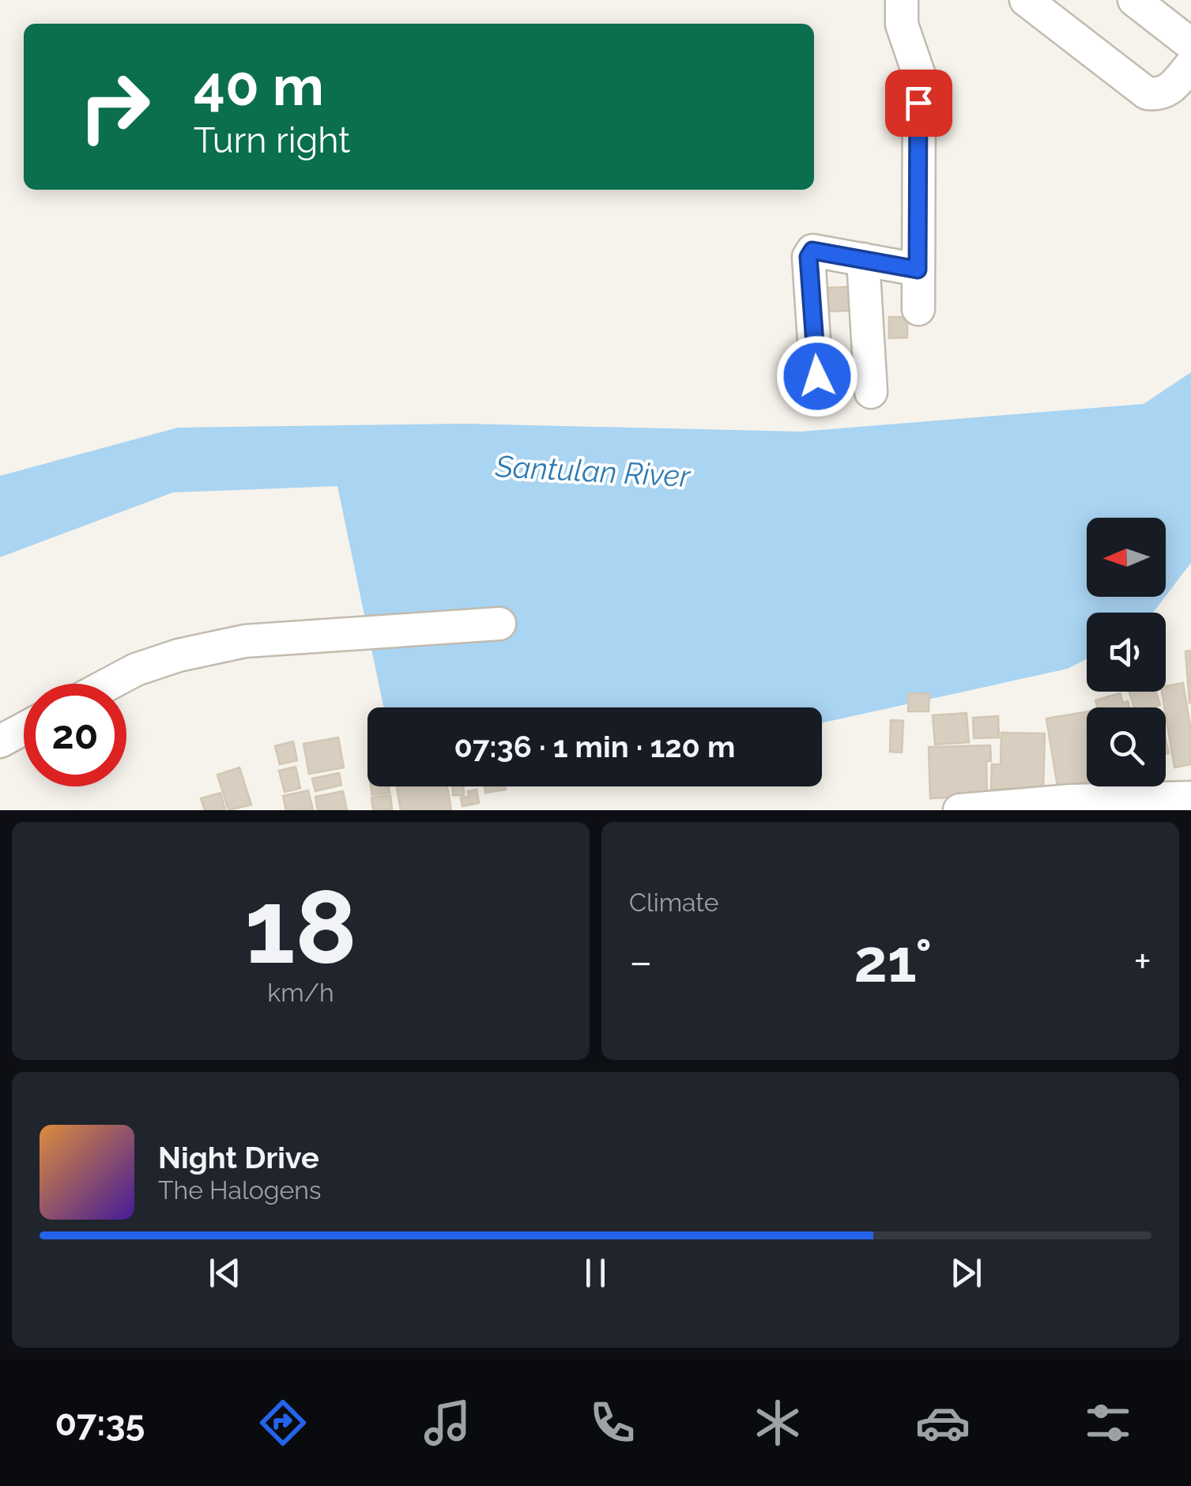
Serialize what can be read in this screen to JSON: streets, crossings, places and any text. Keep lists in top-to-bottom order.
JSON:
{
  "water": ["Santulan River"],
  "north": "left",
  "page": {
    "turn": ["40 m", "Turn right"],
    "limit": "20",
    "trip": "07:36 · 1 min · 120 m",
    "tile": [
      ["18", "km/h"],
      "Climate"
    ],
    "heat": ["−", "21°", "+"],
    "song": ["Night Drive", "The Halogens"],
    "tabs": "07:35"
  }
}
